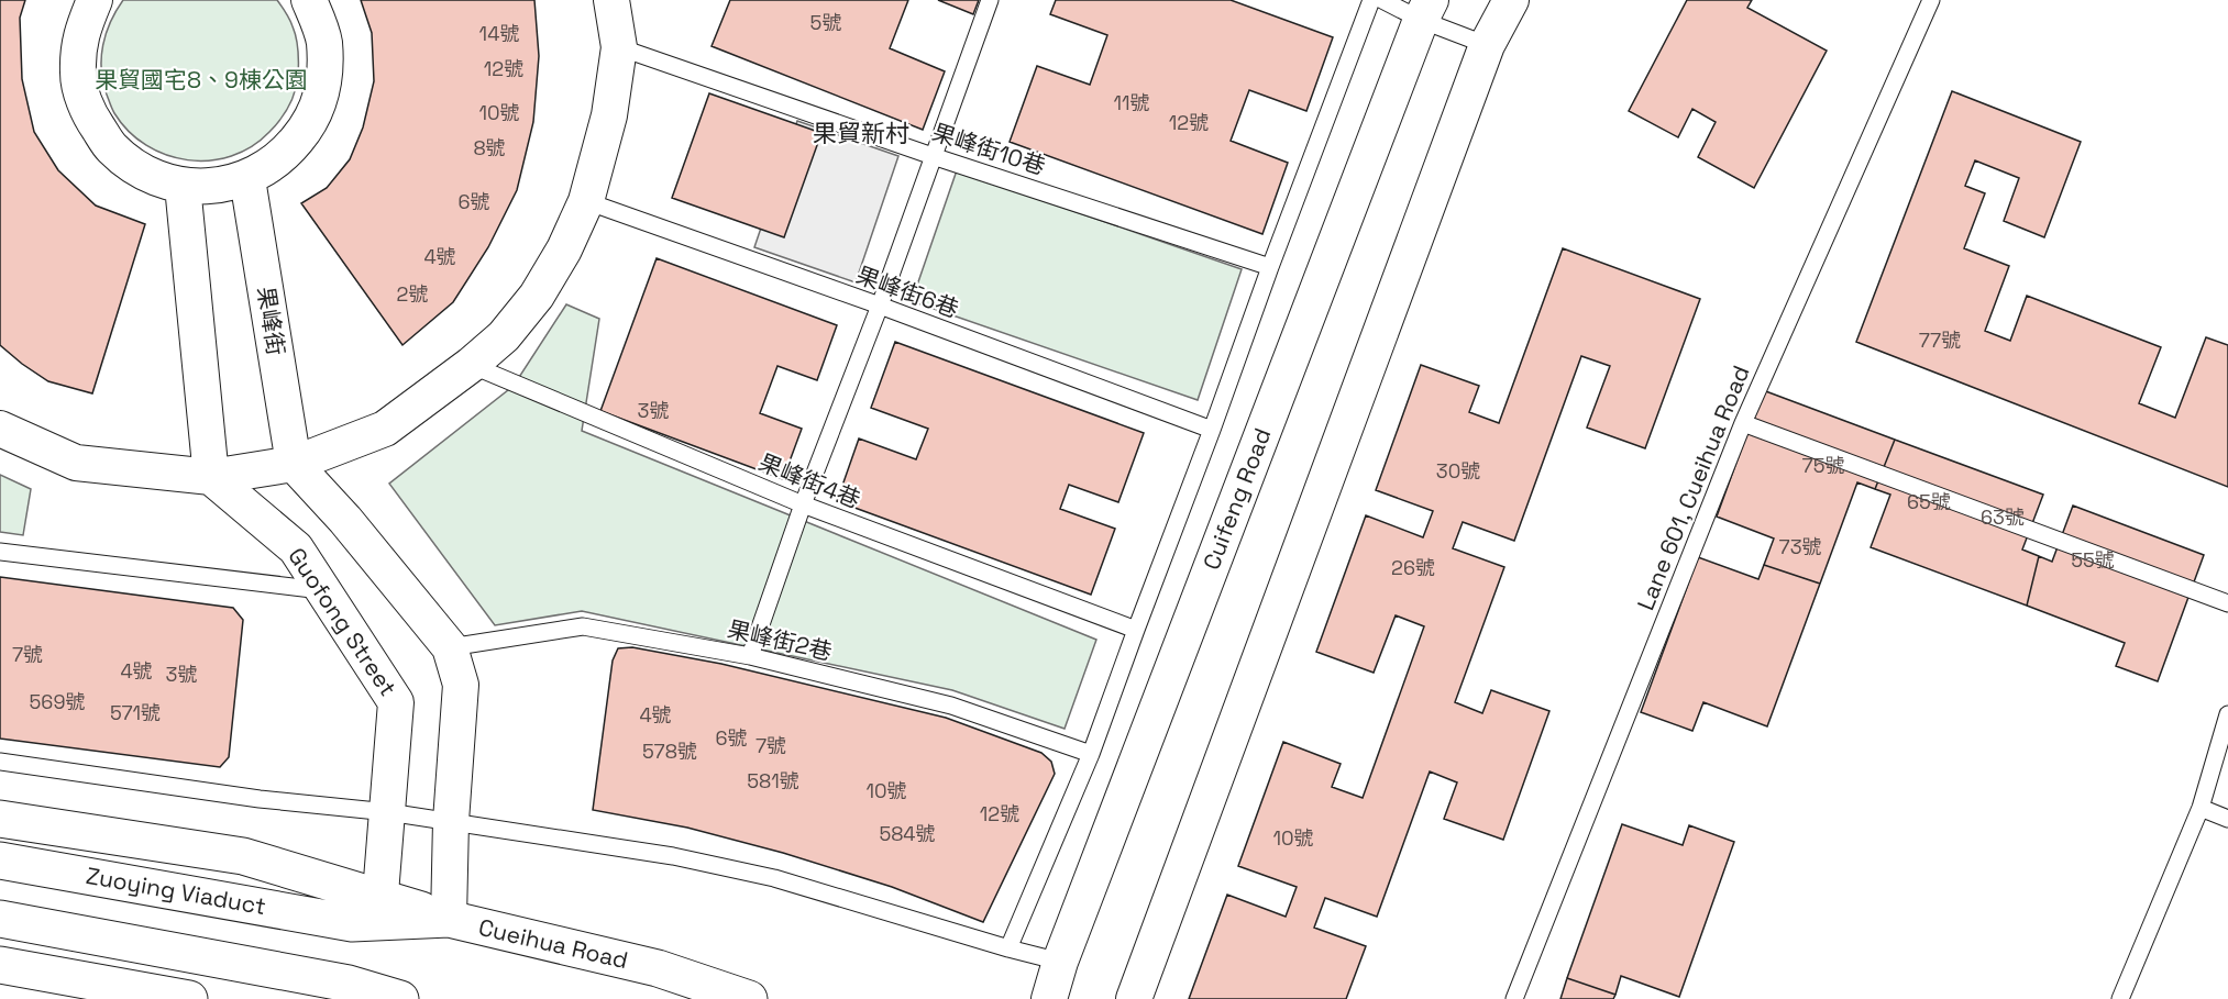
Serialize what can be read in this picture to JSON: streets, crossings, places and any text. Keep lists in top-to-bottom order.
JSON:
{
  "streets": {
    "main road": ["Zuoying Viaduct", "Cueihua Road"],
    "street": ["果峰街", "Cuifeng Road", "Guofong Street"],
    "lane": [
      "果峰街10巷",
      "果峰街6巷",
      "果峰街4巷",
      "Lane 601, Cueihua Road",
      "果峰街2巷"
    ]
  },
  "crossings": [
    ["Guofong Street", "Zuoying Viaduct"],
    ["Guofong Street", "Cueihua Road"],
    ["Zuoying Viaduct", "Cueihua Road"]
  ],
  "districts": ["果貿新村"],
  "parks": ["果貿國宅8、9棟公園"],
  "house_numbers": [
    "5號",
    "14號",
    "12號",
    "11號",
    "10號",
    "12號",
    "8號",
    "6號",
    "4號",
    "2號",
    "77號",
    "3號",
    "75號",
    "30號",
    "65號",
    "63號",
    "73號",
    "55號",
    "26號",
    "7號",
    "4號",
    "3號",
    "569號",
    "571號",
    "4號",
    "6號",
    "7號",
    "578號",
    "581號",
    "10號",
    "12號",
    "584號",
    "10號"
  ]
}
